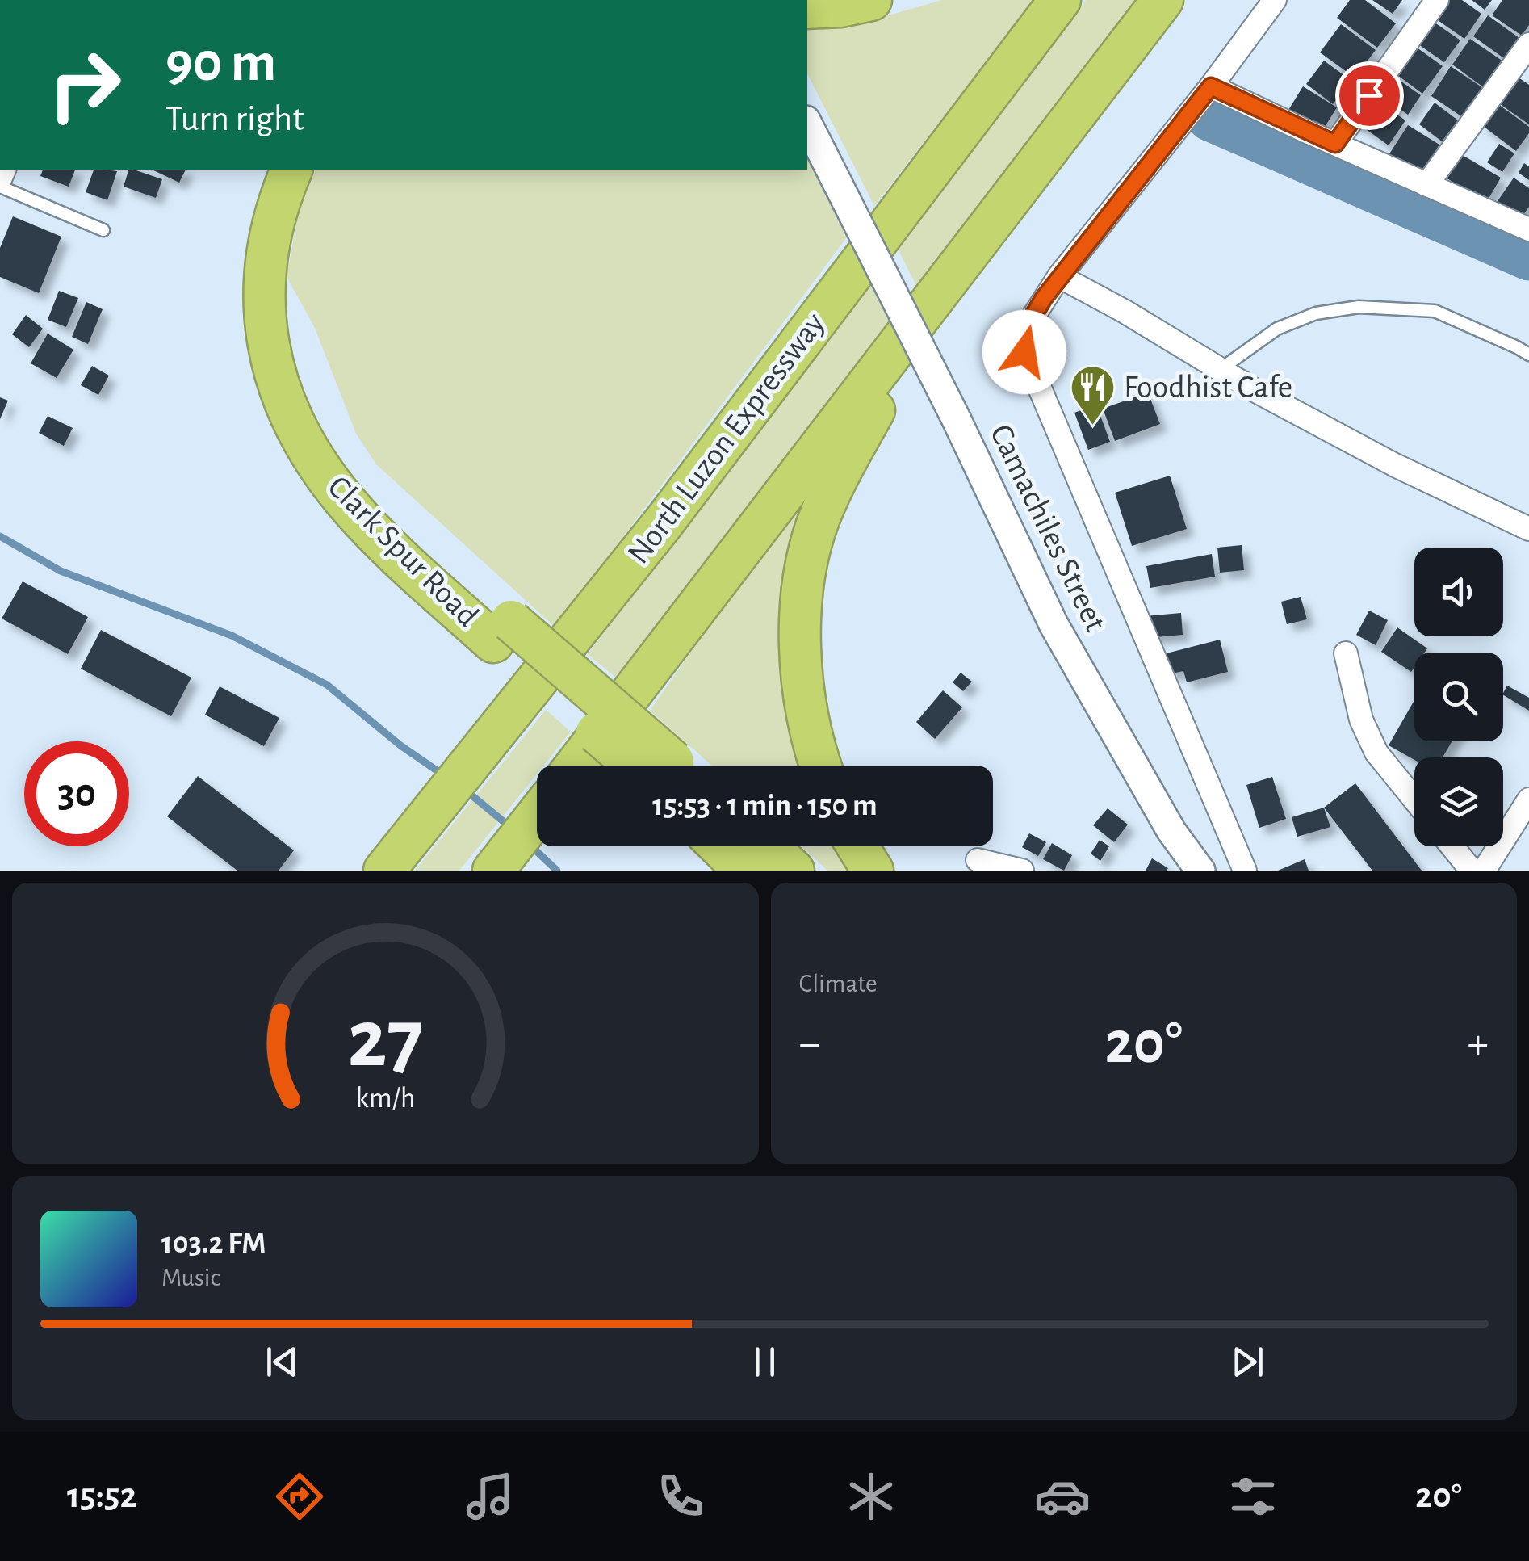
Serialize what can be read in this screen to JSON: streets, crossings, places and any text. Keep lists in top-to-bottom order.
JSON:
{
  "streets": {
    "highway": ["North Luzon Expressway", "Clark Spur Road"],
    "street": ["Camachiles Street"]
  },
  "places": {
    "restaurant": ["Foodhist Cafe"]
  },
  "page": {
    "turn": ["90 m", "Turn right"],
    "limit": "30",
    "trip": "15:53 · 1 min · 150 m",
    "tile": "Climate",
    "heat": ["−", "20°", "+"],
    "song": ["103.2 FM", "Music"],
    "tabs": ["15:52", "20°"],
    "gauge": ["27", "km/h"]
  }
}
